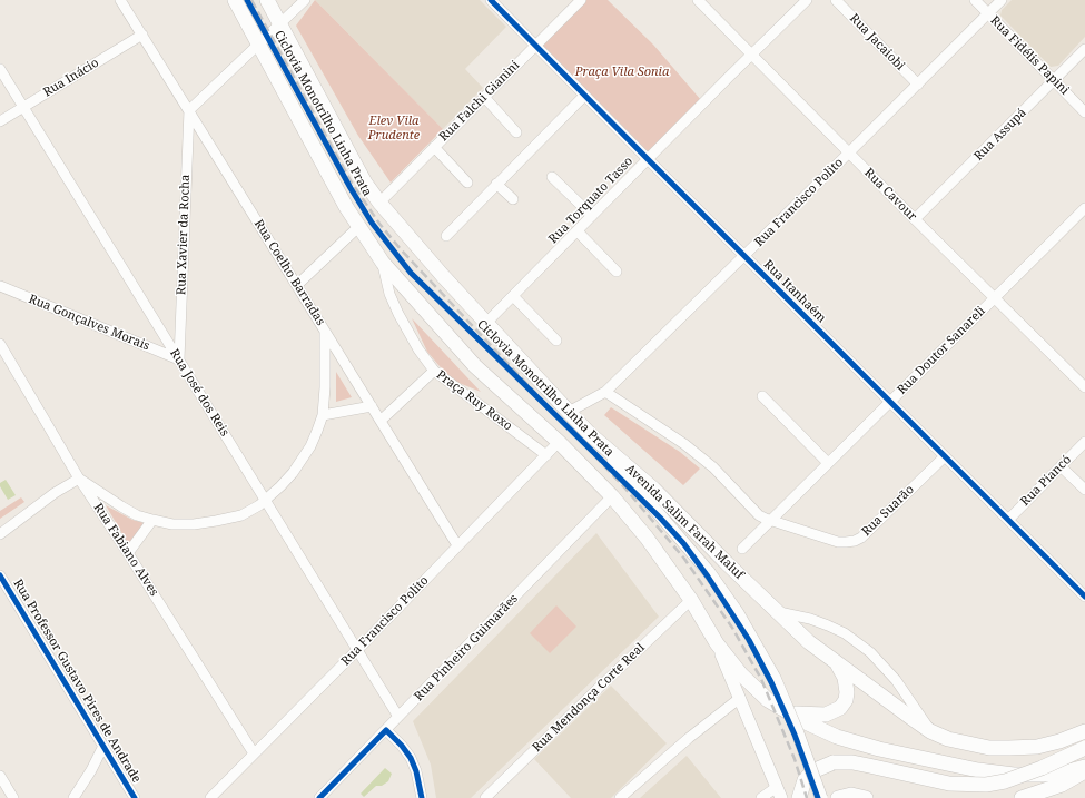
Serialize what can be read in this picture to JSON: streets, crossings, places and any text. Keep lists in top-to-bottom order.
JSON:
{
  "streets": {
    "highway": ["Avenida Salim Farah Maluf"],
    "street": [
      "Rua Jacaiobi",
      "Rua Fidélis Papini",
      "Rua Inácio",
      "Rua Falchi Gianini",
      "Rua Assupá",
      "Rua Cavour",
      "Rua Torquato Tasso",
      "Rua Francisco Polito",
      "Rua Xavier da Rocha",
      "Rua Coelho Barradas",
      "Rua Itanhaém",
      "Rua Gonçalves Morais",
      "Rua Doutor Sanareli",
      "Rua José dos Reis",
      "Praça Ruy Roxo",
      "Rua Piancó",
      "Rua Suarão",
      "Rua Fabiano Alves",
      "Rua Pinheiro Guimarães",
      "Rua Professor Gustavo Pires de Andrade",
      "Rua Mendonça Corte Real"
    ],
    "cycle path": ["Ciclovia Monotrilho Linha Prata"]
  },
  "crossings": [
    ["Rua Jacaiobi", "Rua Francisco Polito"],
    ["Rua Fidélis Papini", "Rua Assupá"],
    ["Rua Fidélis Papini", "Rua Francisco Polito"],
    ["Rua Inácio", "Rua Coelho Barradas"],
    ["Rua Inácio", "Rua José dos Reis"],
    ["Rua Falchi Gianini", "Rua Itanhaém"],
    ["Rua Falchi Gianini", "Avenida Salim Farah Maluf"],
    ["Rua Assupá", "Rua Cavour"],
    ["Rua Cavour", "Rua Torquato Tasso"],
    ["Rua Cavour", "Rua Francisco Polito"],
    ["Rua Cavour", "Rua Doutor Sanareli"],
    ["Rua Torquato Tasso", "Rua Itanhaém"],
    ["Rua Torquato Tasso", "Avenida Salim Farah Maluf"],
    ["Rua Francisco Polito", "Rua Coelho Barradas"],
    ["Rua Francisco Polito", "Rua Itanhaém"],
    ["Rua Francisco Polito", "Rua José dos Reis"],
    ["Rua Francisco Polito", "Praça Ruy Roxo"],
    ["Rua Francisco Polito", "Rua Suarão"],
    ["Rua Francisco Polito", "Avenida Salim Farah Maluf"],
    ["Rua Francisco Polito", "Rua Fabiano Alves"],
    ["Rua Xavier da Rocha", "Rua Coelho Barradas"],
    ["Rua Xavier da Rocha", "Rua Gonçalves Morais"],
    ["Rua Xavier da Rocha", "Rua José dos Reis"],
    ["Rua Itanhaém", "Rua Doutor Sanareli"],
    ["Rua Itanhaém", "Rua Piancó"],
    ["Rua Itanhaém", "Rua Suarão"],
    ["Rua Gonçalves Morais", "Rua José dos Reis"],
    ["Rua Doutor Sanareli", "Rua Suarão"],
    ["Rua José dos Reis", "Rua Pinheiro Guimarães"]
  ],
  "parks": ["Praça Vila Sonia", "Elev Vila Prudente"]
}
